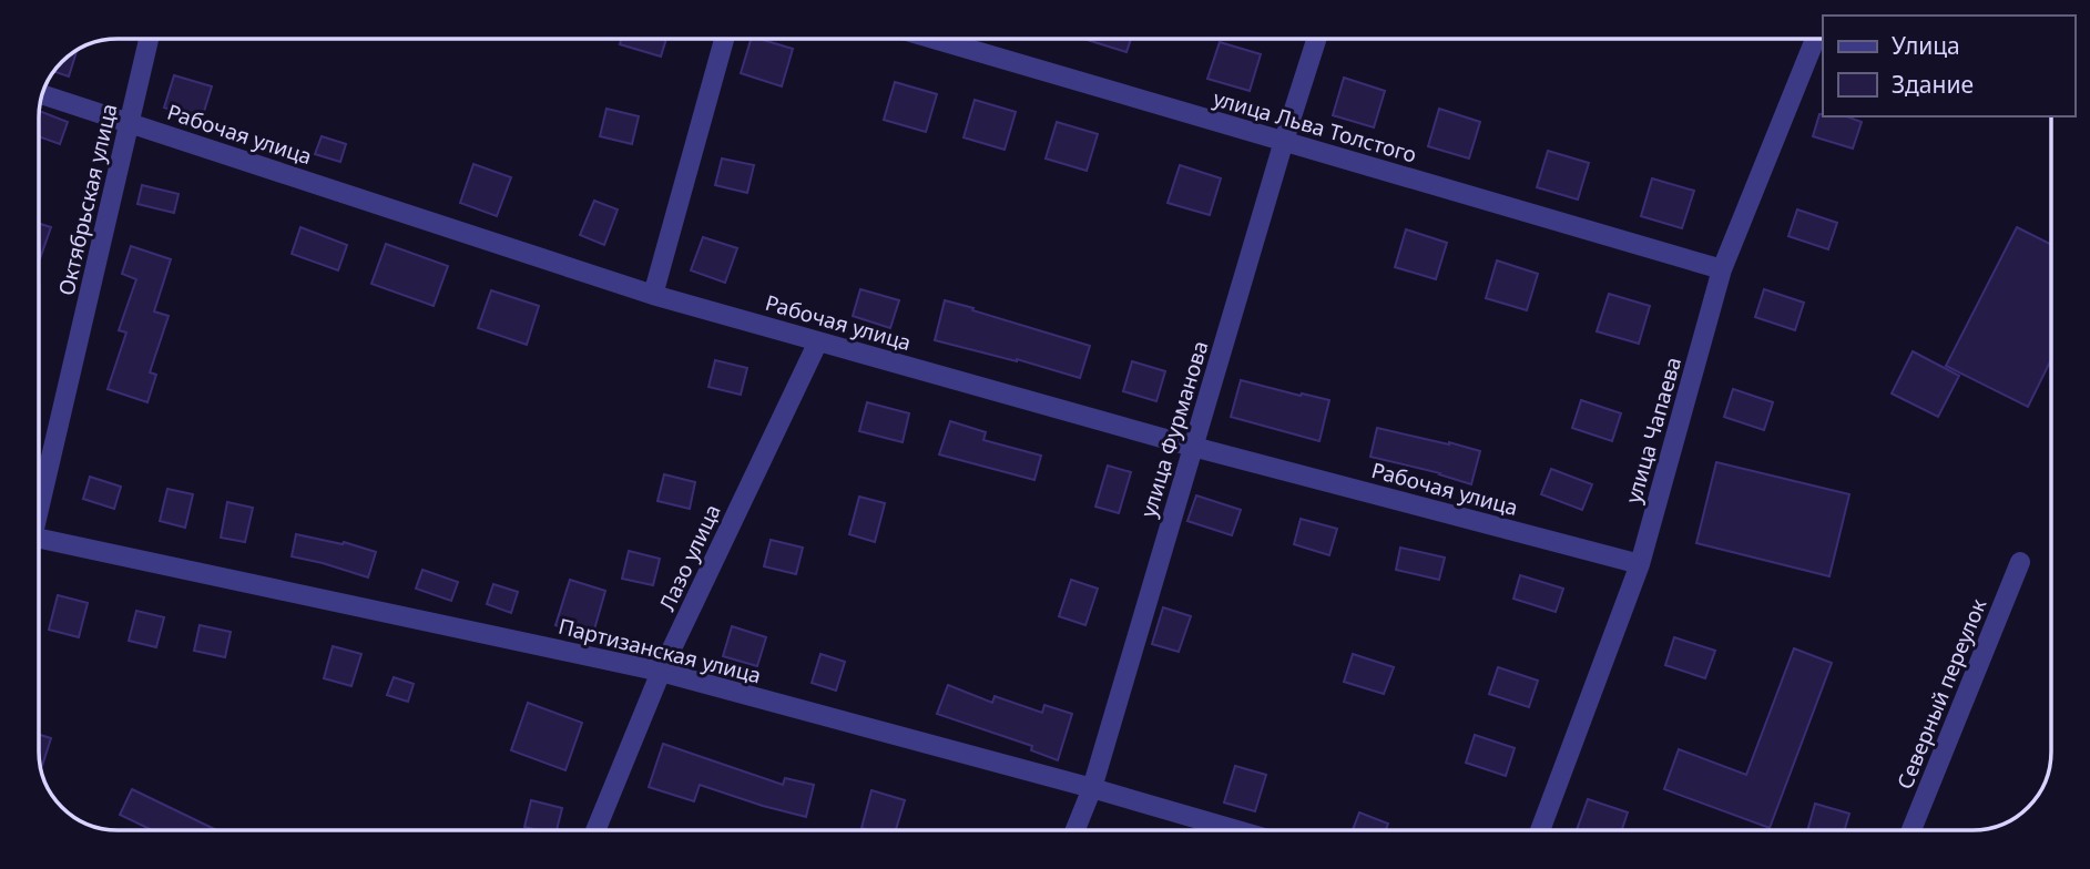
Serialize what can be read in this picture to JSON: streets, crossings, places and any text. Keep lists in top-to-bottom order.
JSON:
{
  "streets": {
    "street": [
      "улица Льва Толстого",
      "Рабочая улица",
      "Октябрьская улица",
      "улица Фурманова",
      "улица Чапаева",
      "Лазо улица",
      "Партизанская улица",
      "Северный переулок"
    ]
  },
  "crossings": [
    ["улица Льва Толстого", "улица Фурманова"],
    ["улица Льва Толстого", "улица Чапаева"],
    ["Рабочая улица", "Октябрьская улица"],
    ["Рабочая улица", "улица Фурманова"],
    ["Рабочая улица", "улица Чапаева"],
    ["Рабочая улица", "Лазо улица"],
    ["улица Фурманова", "Партизанская улица"],
    ["Лазо улица", "Партизанская улица"]
  ],
  "legend": ["Улица", "Здание"]
}
